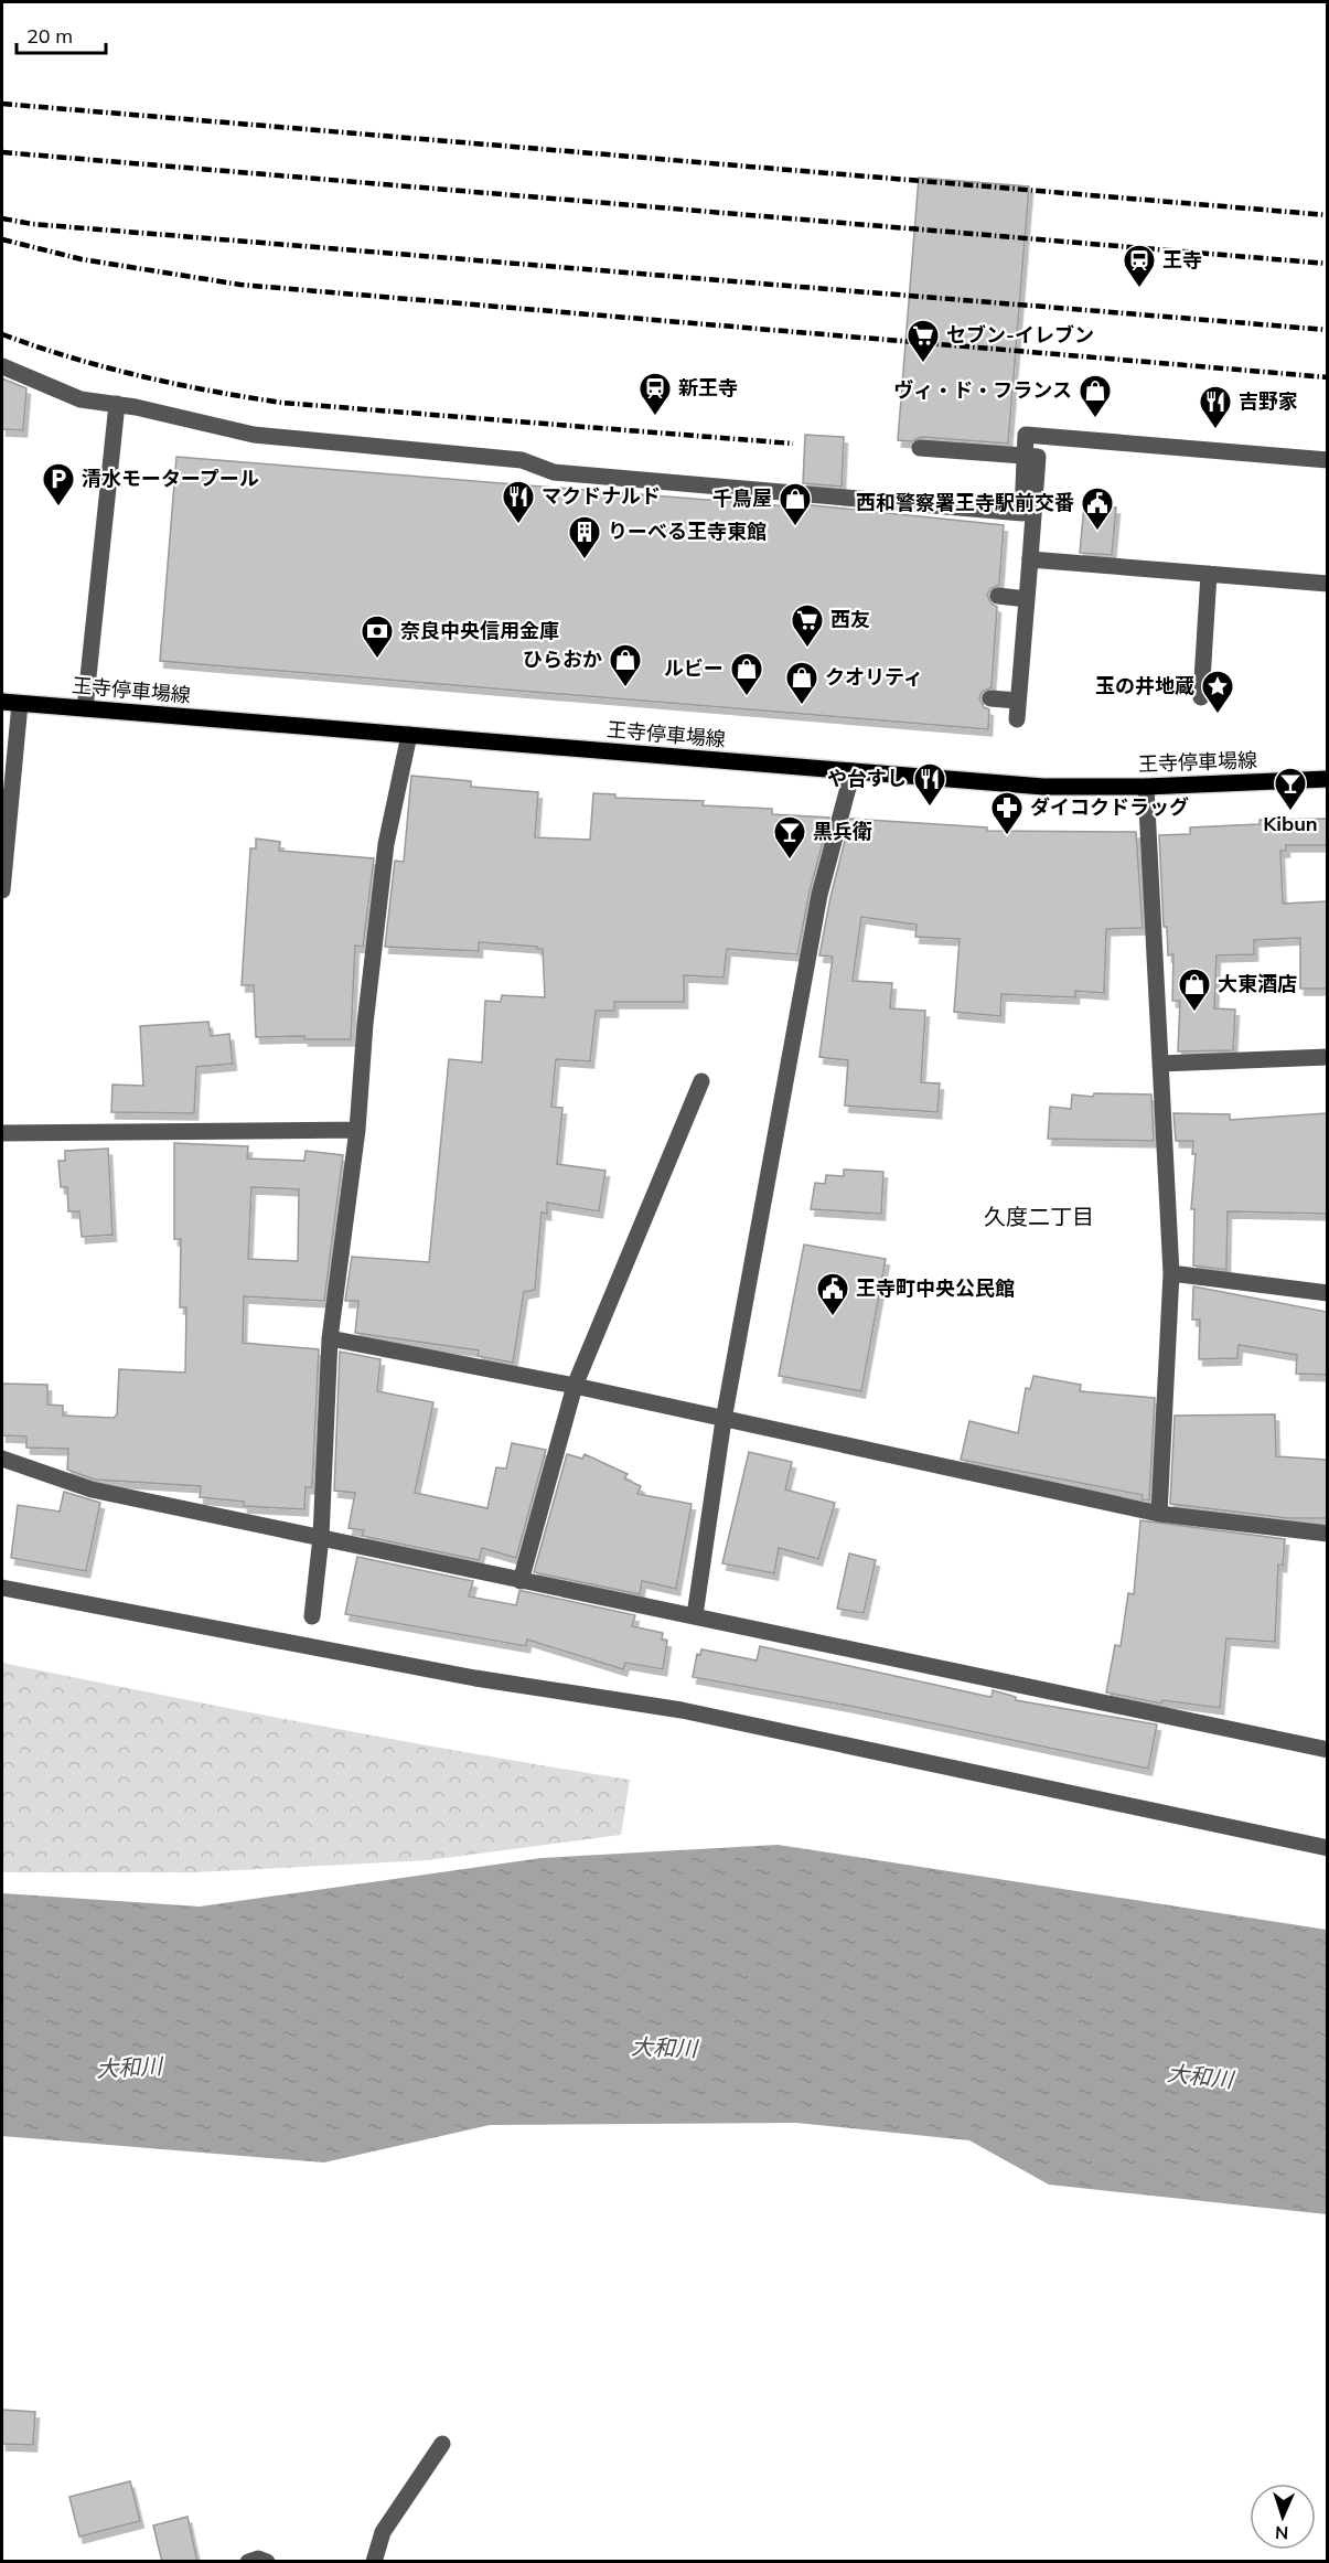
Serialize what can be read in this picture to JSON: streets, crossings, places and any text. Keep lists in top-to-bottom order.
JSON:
{
  "streets": {
    "main road": ["王寺停車場線"]
  },
  "districts": ["久度二丁目"],
  "water": ["大和川"],
  "places": {
    "station": ["王寺", "新王寺"],
    "supermarket": ["セブン-イレブン", "西友"],
    "shop": [
      "ヴィ・ド・フランス",
      "千鳥屋",
      "ひらおか",
      "ルビー",
      "クオリティ",
      "大東酒店"
    ],
    "restaurant": ["吉野家", "マクドナルド", "や台すし"],
    "parking": ["清水モータープール"],
    "public building": ["西和警察署王寺駅前交番", "王寺町中央公民館"],
    "building": ["りーべる王寺東館"],
    "bank": ["奈良中央信用金庫"],
    "place": ["玉の井地蔵"],
    "bar": ["Kibun", "黒兵衛"],
    "pharmacy": ["ダイコクドラッグ"]
  },
  "scale_bar": "20 m",
  "north": "bottom"
}
